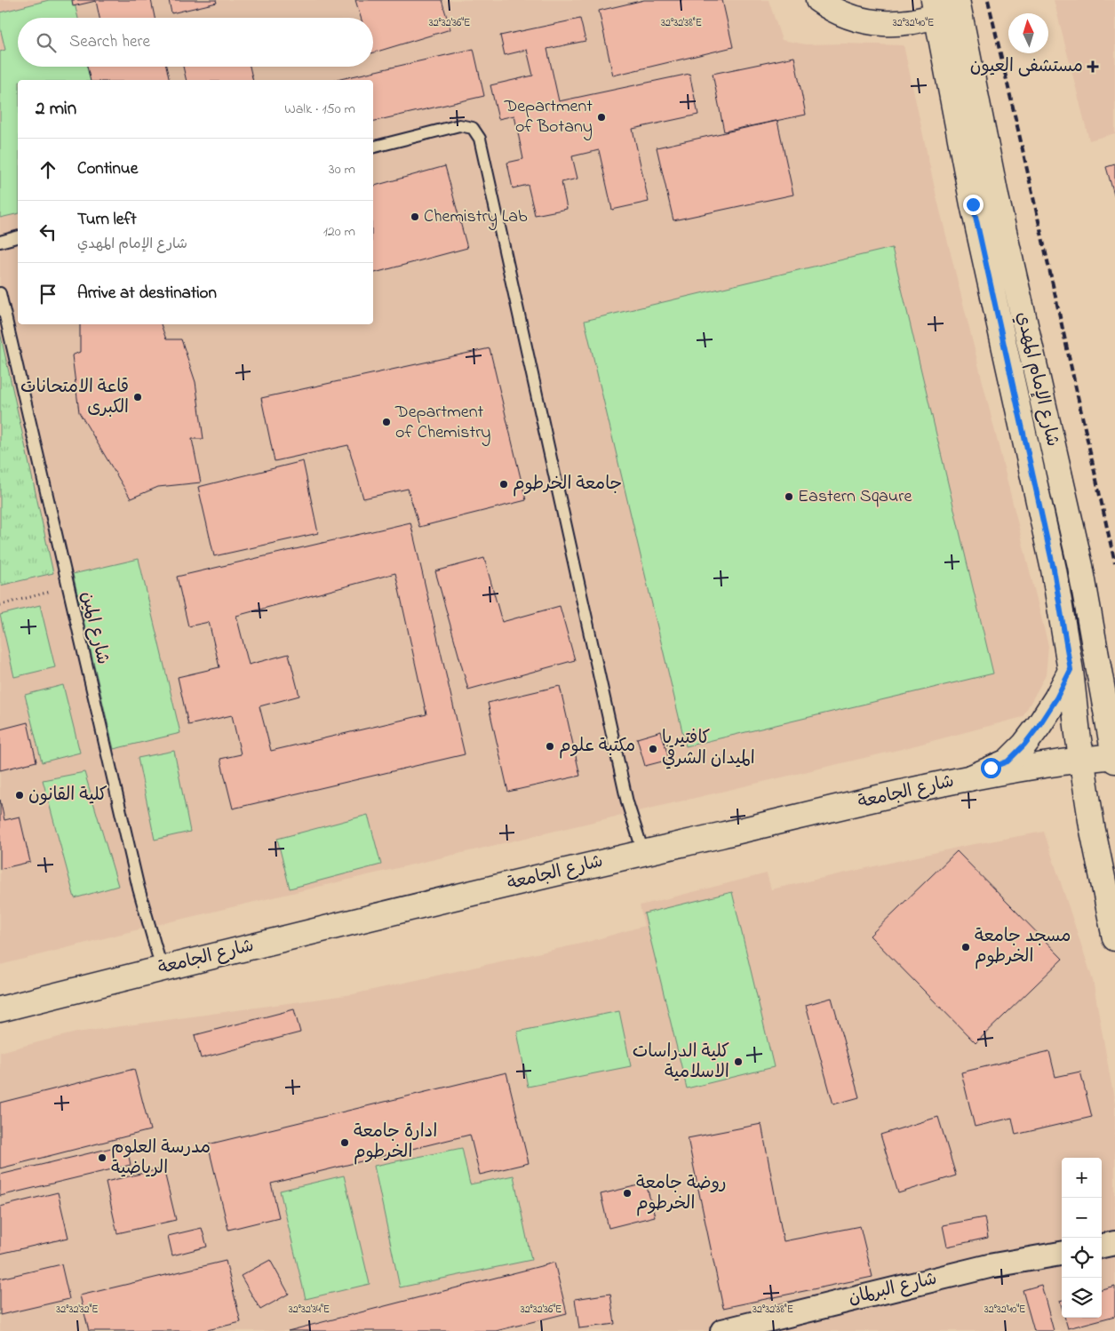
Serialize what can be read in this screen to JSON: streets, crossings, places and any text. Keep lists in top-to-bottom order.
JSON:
{
  "streets": {
    "main road": ["شارع الإمام المهدي", "شارع الجامعة"],
    "street": ["شارع البرلمان"],
    "lane": ["شارع المين"]
  },
  "crossings": [
    ["شارع الإمام المهدي", "شارع الجامعة"],
    ["شارع المين", "شارع الجامعة"]
  ],
  "places": {
    "health": ["مستشفى العيون"],
    "other": [
      "Department of Botany",
      "Chemistry Lab",
      "قاعة الامتحانات الكبرى",
      "Department of Chemistry",
      "جامعة الخرطوم",
      "Eastern Sqaure",
      "مكتبة علوم",
      "كافتيريا الميدان الشرقي",
      "كلية القانون",
      "مسجد جامعة الخرطوم",
      "كلية الدراسات الاسلامية",
      "ادارة جامعة الخرطوم",
      "مدرسة العلوم الرياضية",
      "روضة جامعة الخرطوم"
    ]
  },
  "north": "top",
  "page": {
    "search": "Search here",
    "heading": ["2 min", "Walk · 150 m"],
    "list": [
      ["Continue", "30 m"],
      ["Turn left", "شارع الإمام المهدي", "120 m"],
      "Arrive at destination"
    ],
    "map_buttons": ["+", "−"]
  },
  "coordinates": [
    "32°32'36\"E",
    "32°32'38\"E",
    "32°32'40\"E",
    "32°32'32\"E",
    "32°32'34\"E"
  ]
}
